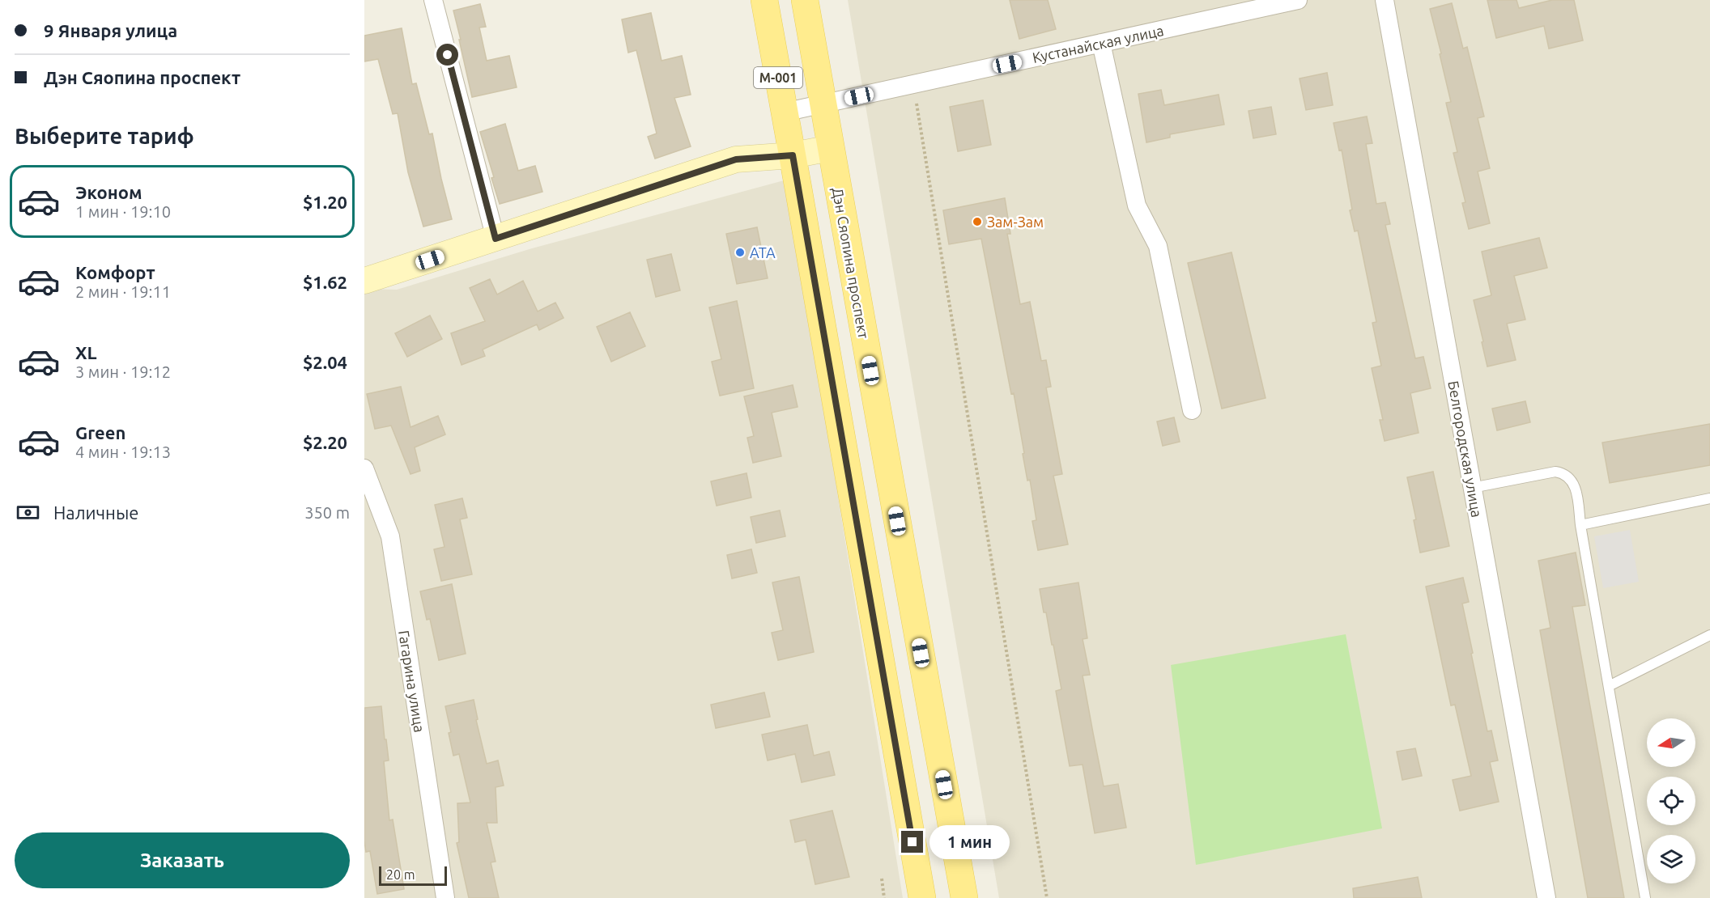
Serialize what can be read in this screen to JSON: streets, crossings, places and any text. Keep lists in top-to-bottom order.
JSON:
{
  "streets": {
    "main road": ["M-001", "Дэн Сяопина проспект"],
    "street": ["Кустанайская улица", "Белгородская улица", "Гагарина улица"]
  },
  "crossings": [
    ["Кустанайская улица", "M-001"],
    ["Кустанайская улица", "Дэн Сяопина проспект"]
  ],
  "places": ["Зам-Зам", "АТА"],
  "scale_bar": "20 m",
  "north": "left",
  "page": {
    "banner": ["9 Января улица", "Дэн Сяопина проспект"],
    "heading": "Выберите тариф",
    "list": [
      {
        "name": "Эконом",
        "note": "1 мин · 19:10",
        "value": "$1.20"
      },
      {
        "name": "Комфорт",
        "note": "2 мин · 19:11",
        "value": "$1.62"
      },
      {
        "name": "XL",
        "note": "3 мин · 19:12",
        "value": "$2.04"
      },
      {
        "name": "Green",
        "note": "4 мин · 19:13",
        "value": "$2.20"
      }
    ],
    "pay": ["Наличные", "350 m"],
    "buttons": "Заказать",
    "bubble": "1 мин",
    "scale": "20 m"
  }
}
